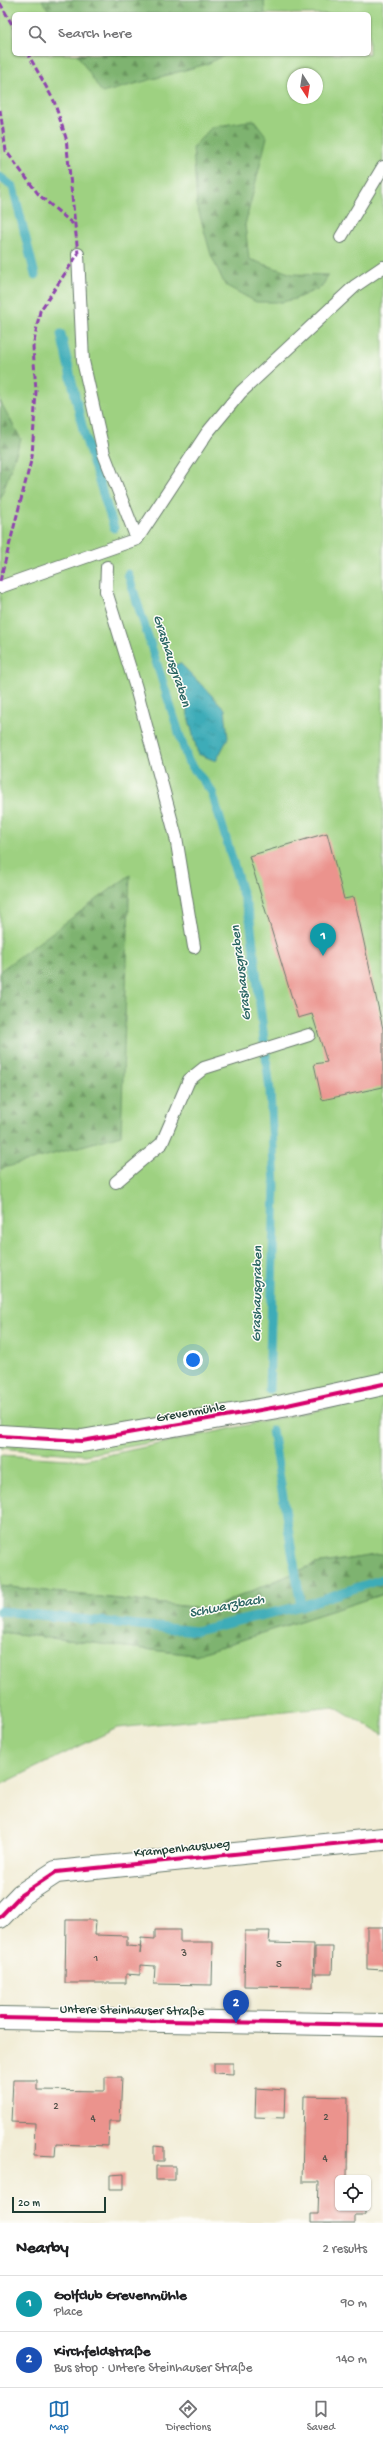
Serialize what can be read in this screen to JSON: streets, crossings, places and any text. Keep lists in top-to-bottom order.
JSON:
{
  "streets": {
    "street": ["Grevenmühle", "Krampenhausweg", "Untere Steinhauser Straße"]
  },
  "water": ["Grashausgraben", "Schwarzbach"],
  "house_numbers": [
    "3",
    "1",
    "5",
    "2",
    "2",
    "4",
    "4"
  ],
  "scale_bar": "20 m",
  "north": "bottom",
  "page": {
    "search": "Search here",
    "pins": ["1", "2"],
    "scale": "20 m",
    "heading": ["Nearby", "2 results"],
    "list": [
      {
        "mark": "1",
        "name": "Golfclub Grevenmühle",
        "note": "Place",
        "value": "90 m"
      },
      {
        "mark": "2",
        "name": "Kirchfeldstraße",
        "note": "Bus stop · Untere Steinhauser Straße",
        "value": "140 m"
      }
    ],
    "nav": ["Map", "Directions", "Saved"]
  }
}
